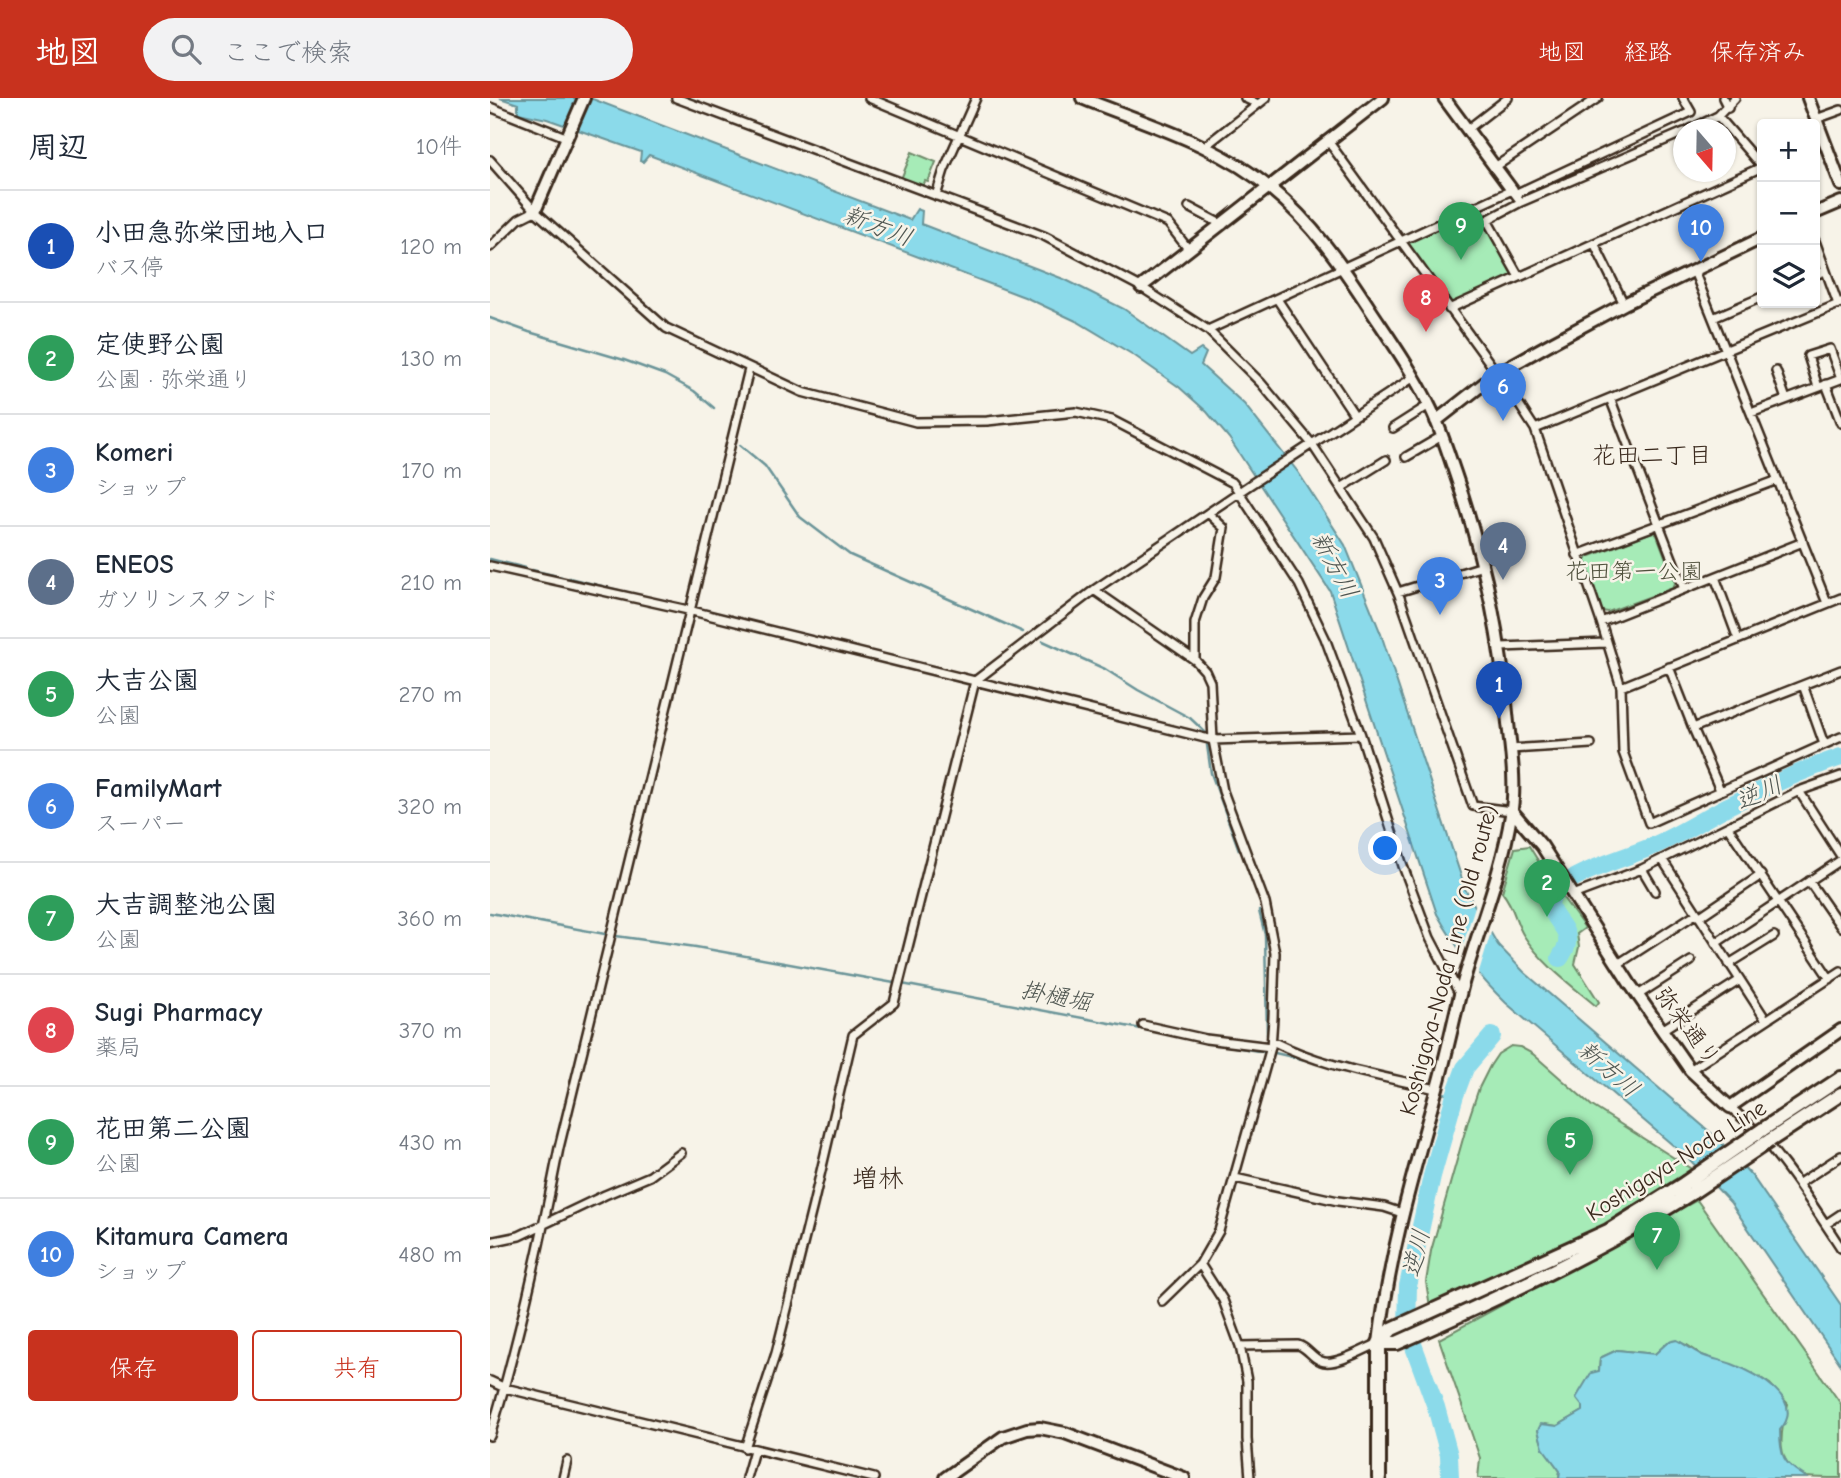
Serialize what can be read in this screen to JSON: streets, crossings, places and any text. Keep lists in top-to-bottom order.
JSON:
{
  "streets": {
    "main road": ["Koshigaya-Noda Line"],
    "street": ["Koshigaya-Noda Line (Old route)", "弥栄通り"]
  },
  "crossings": [
    ["Koshigaya-Noda Line (Old route)", "弥栄通り"],
    ["Koshigaya-Noda Line (Old route)", "Koshigaya-Noda Line"]
  ],
  "districts": ["花田二丁目", "増林"],
  "water": ["新方川", "逆川", "掛樋堀"],
  "parks": ["花田第一公園"],
  "north": "bottom",
  "page": {
    "header": "地図",
    "search": "ここで検索",
    "nav": ["地図", "経路", "保存済み"],
    "heading": ["周辺", "10件"],
    "map_buttons": ["+", "−"],
    "list": [
      {
        "mark": "1",
        "name": "小田急弥栄団地入口",
        "note": "バス停",
        "value": "120 m"
      },
      {
        "mark": "2",
        "name": "定使野公園",
        "note": "公園 · 弥栄通り",
        "value": "130 m"
      },
      {
        "mark": "3",
        "name": "Komeri",
        "note": "ショップ",
        "value": "170 m"
      },
      {
        "mark": "4",
        "name": "ENEOS",
        "note": "ガソリンスタンド",
        "value": "210 m"
      },
      {
        "mark": "5",
        "name": "大吉公園",
        "note": "公園",
        "value": "270 m"
      },
      {
        "mark": "6",
        "name": "FamilyMart",
        "note": "スーパー",
        "value": "320 m"
      },
      {
        "mark": "7",
        "name": "大吉調整池公園",
        "note": "公園",
        "value": "360 m"
      },
      {
        "mark": "8",
        "name": "Sugi Pharmacy",
        "note": "薬局",
        "value": "370 m"
      },
      {
        "mark": "9",
        "name": "花田第二公園",
        "note": "公園",
        "value": "430 m"
      },
      {
        "mark": "10",
        "name": "Kitamura Camera",
        "note": "ショップ",
        "value": "480 m"
      }
    ],
    "pins": [
      "9",
      "10",
      "8",
      "6",
      "4",
      "3",
      "1",
      "2",
      "5",
      "7"
    ],
    "buttons": ["保存", "共有"]
  }
}
